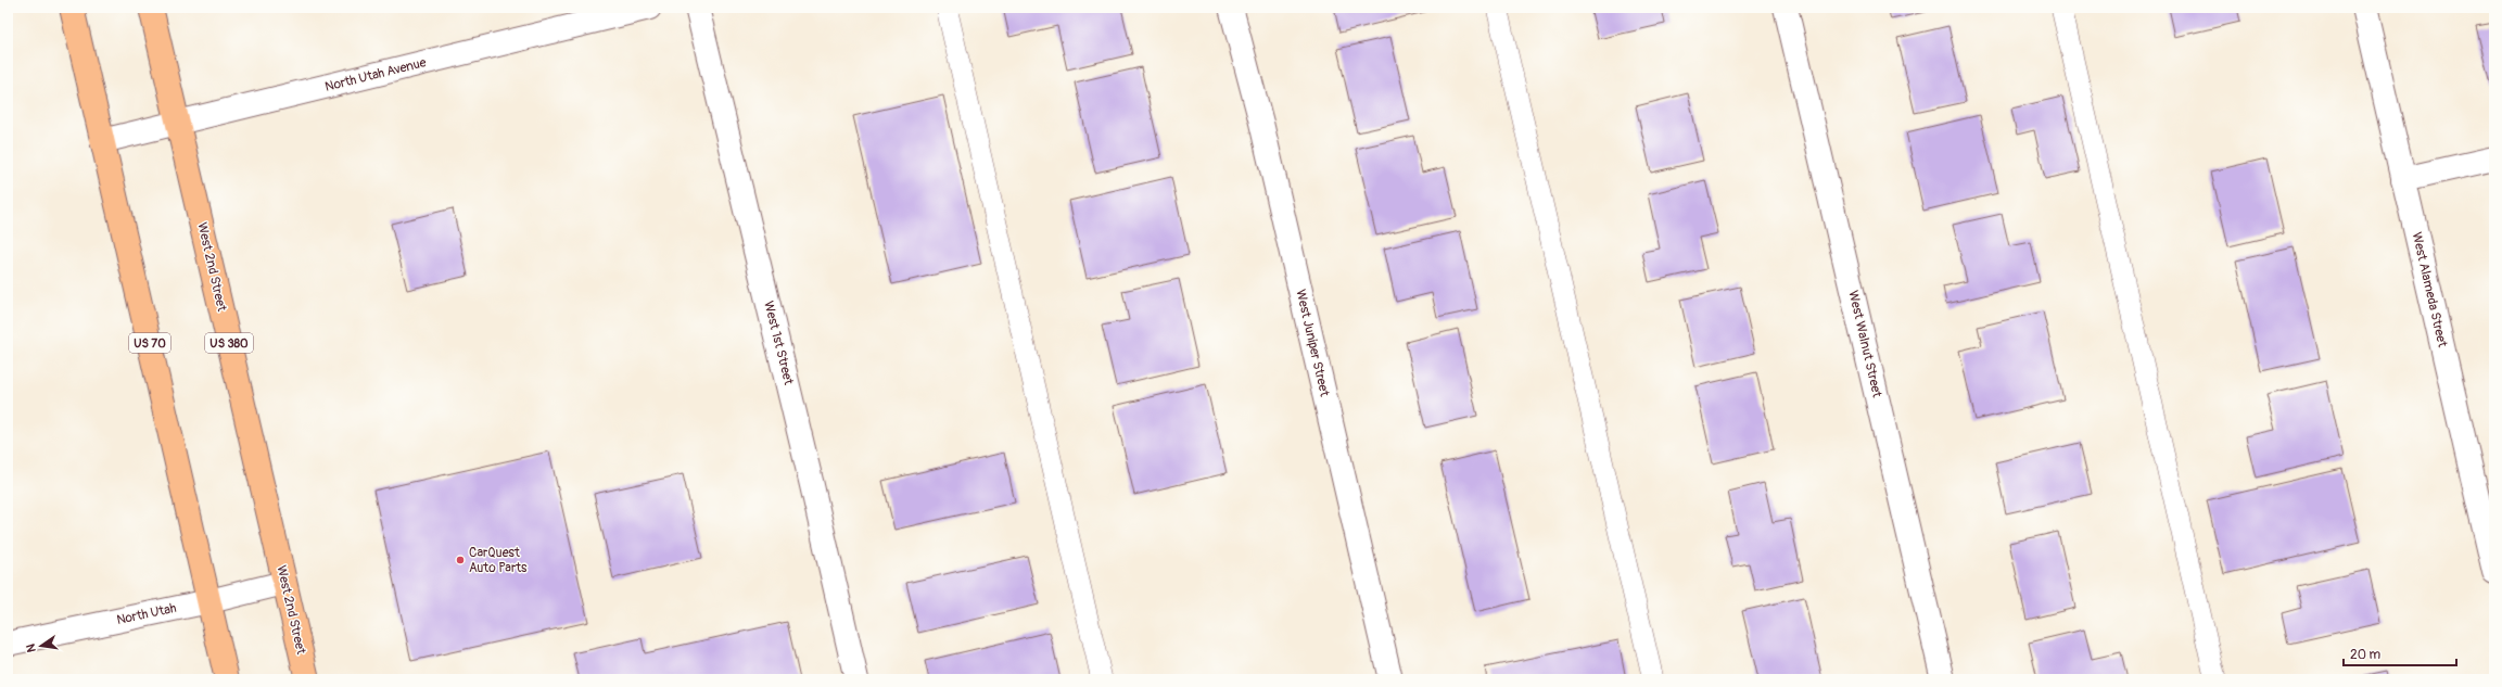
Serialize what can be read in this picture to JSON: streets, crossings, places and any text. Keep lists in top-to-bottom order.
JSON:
{
  "streets": {
    "main road": ["West 2nd Street", "US 70", "US 380"],
    "street": [
      "North Utah Avenue",
      "West Alameda Street",
      "West 1st Street",
      "West Juniper Street",
      "West Walnut Street",
      "North Utah"
    ]
  },
  "crossings": [
    ["North Utah Avenue", "West 2nd Street"],
    ["North Utah Avenue", "US 70"],
    ["West 2nd Street", "North Utah"],
    ["US 70", "North Utah"]
  ],
  "places": ["CarQuest Auto Parts"],
  "scale_bar": "20 m",
  "north": "left"
}
